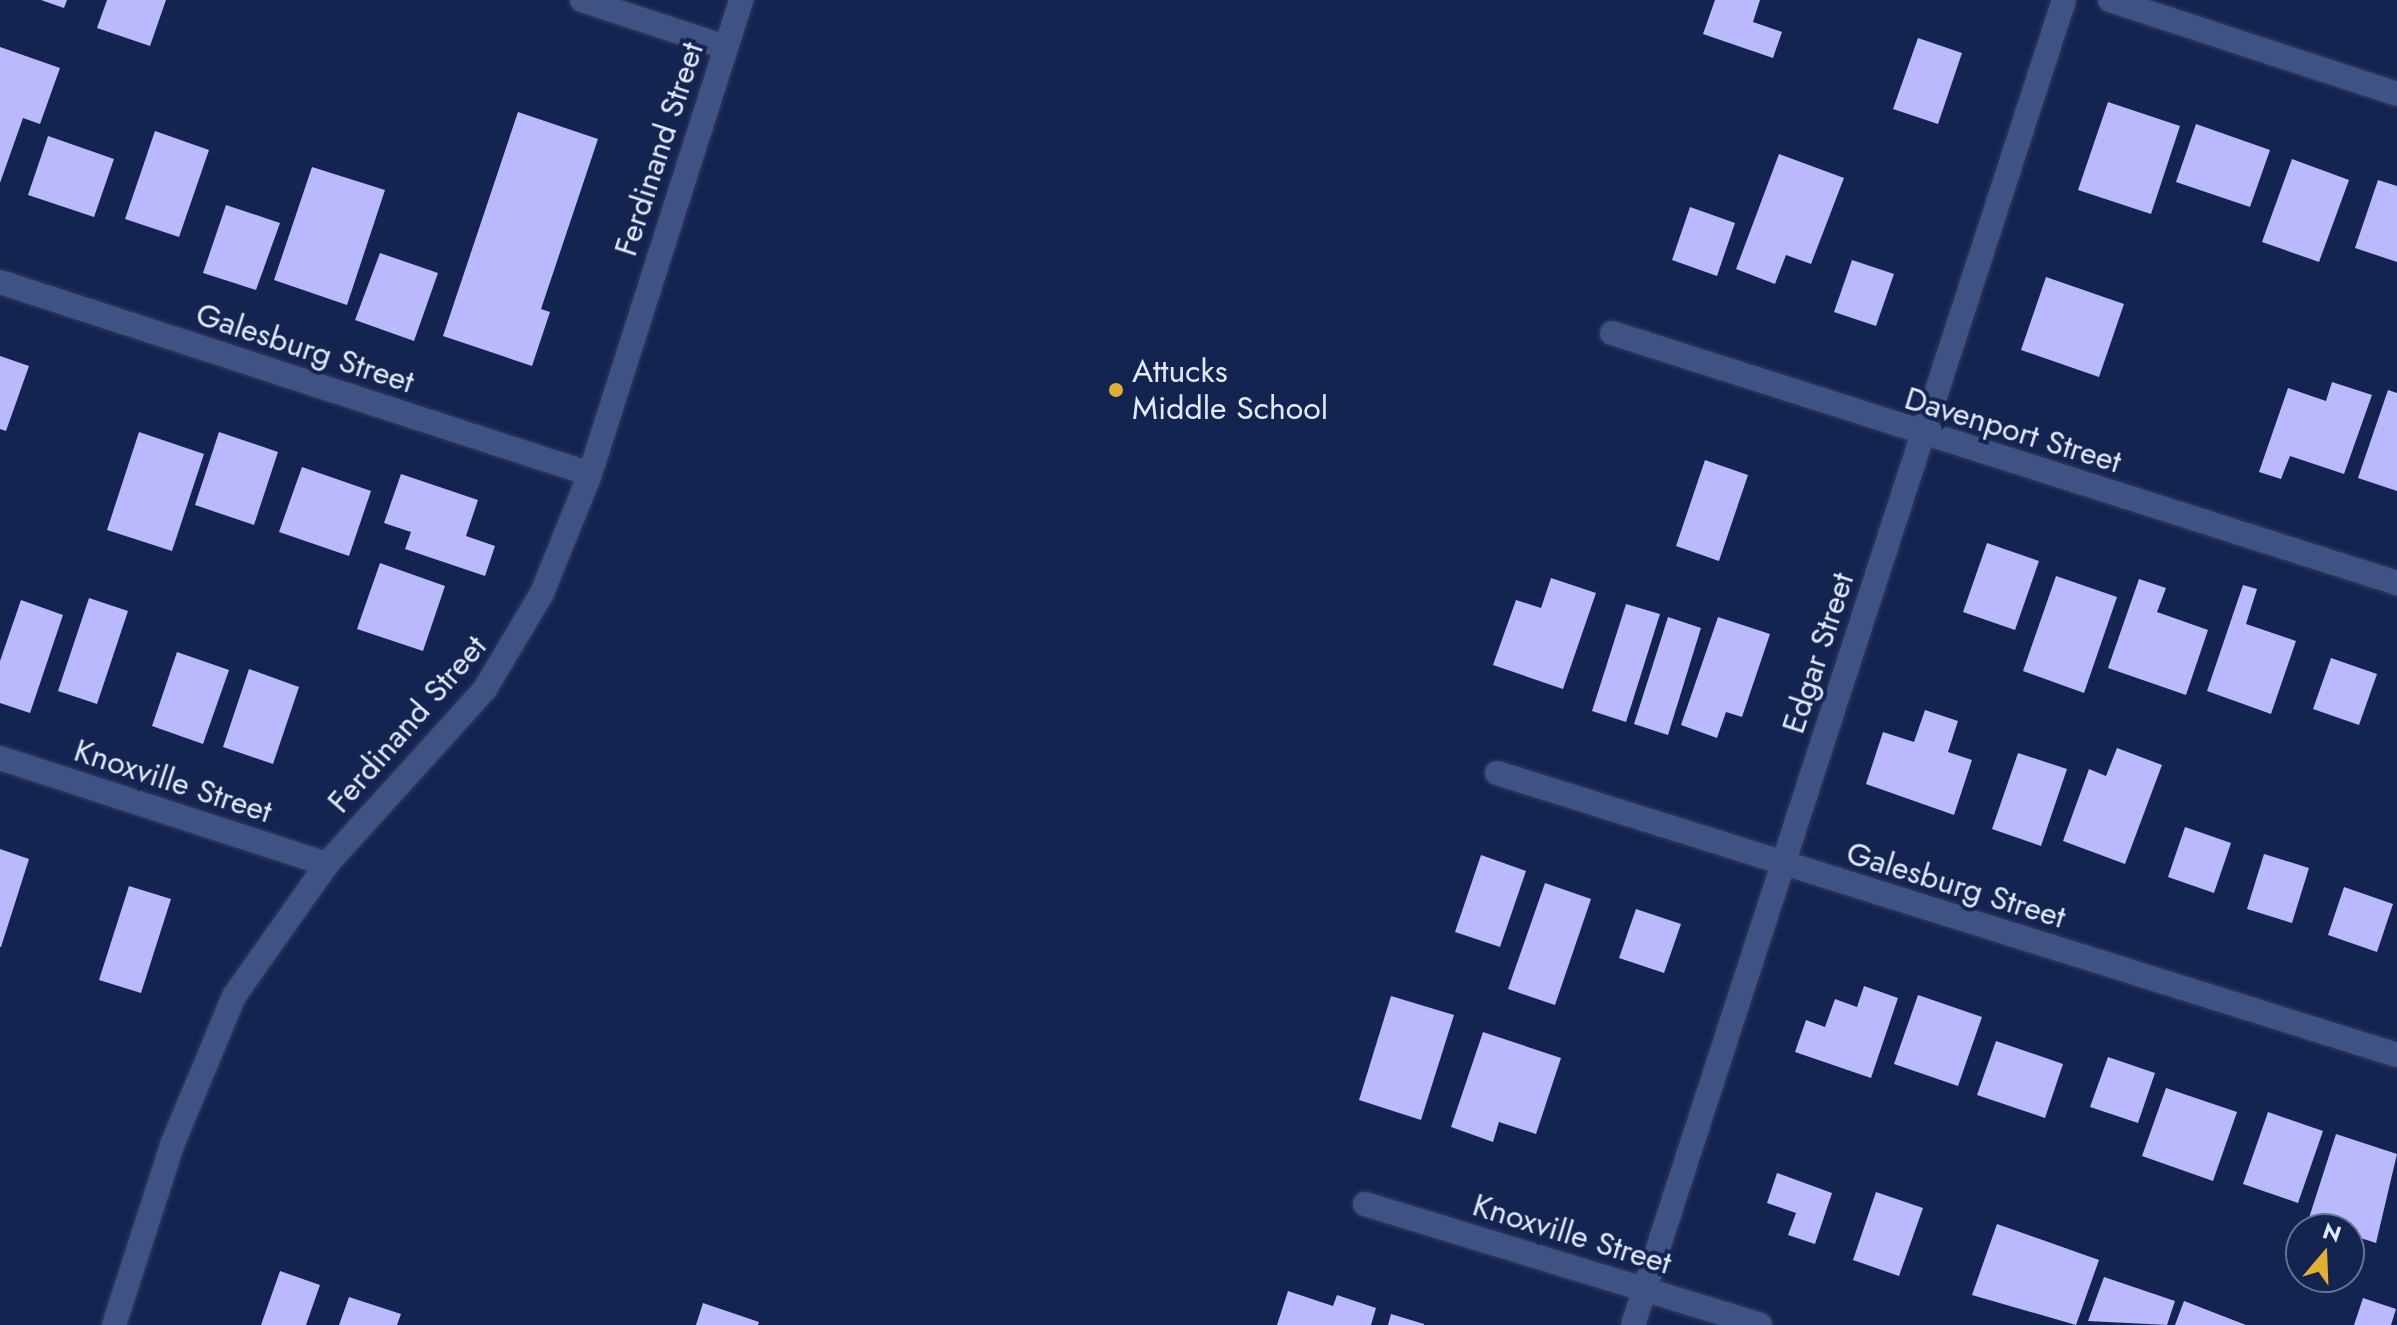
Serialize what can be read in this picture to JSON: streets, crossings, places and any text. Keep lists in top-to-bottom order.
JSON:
{
  "streets": {
    "street": [
      "Ferdinand Street",
      "Galesburg Street",
      "Davenport Street",
      "Edgar Street",
      "Knoxville Street"
    ]
  },
  "crossings": [
    ["Ferdinand Street", "Galesburg Street"],
    ["Ferdinand Street", "Knoxville Street"],
    ["Galesburg Street", "Edgar Street"],
    ["Davenport Street", "Edgar Street"],
    ["Edgar Street", "Knoxville Street"]
  ],
  "places": ["Attucks Middle School"],
  "north": "top"
}
